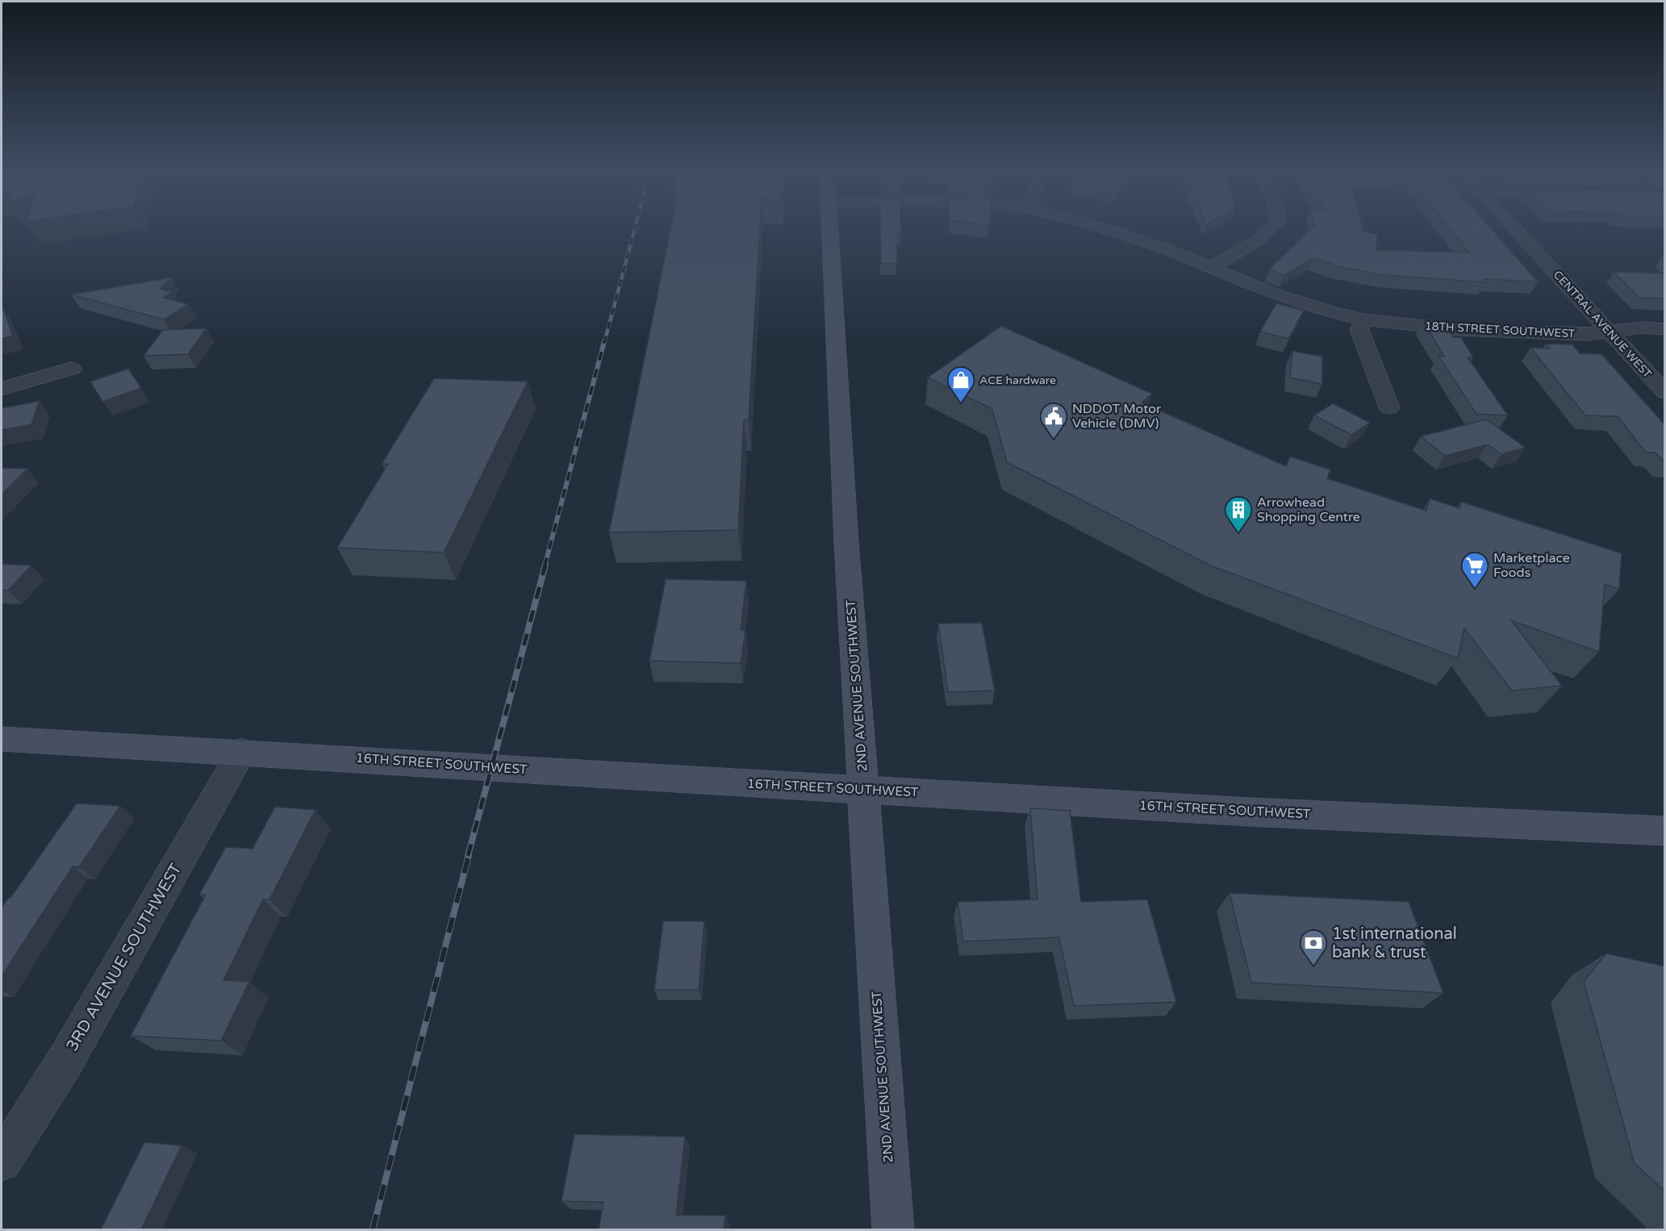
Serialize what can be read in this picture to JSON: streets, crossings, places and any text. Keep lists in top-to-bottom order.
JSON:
{
  "streets": {
    "street": [
      "CENTRAL AVENUE WEST",
      "18TH STREET SOUTHWEST",
      "2ND AVENUE SOUTHWEST",
      "16TH STREET SOUTHWEST",
      "3RD AVENUE SOUTHWEST"
    ]
  },
  "crossings": [
    ["CENTRAL AVENUE WEST", "18TH STREET SOUTHWEST"],
    ["2ND AVENUE SOUTHWEST", "16TH STREET SOUTHWEST"],
    ["16TH STREET SOUTHWEST", "3RD AVENUE SOUTHWEST"]
  ],
  "places": {
    "shop": ["ACE hardware"],
    "public building": ["NDDOT Motor Vehicle (DMV)"],
    "building": ["Arrowhead Shopping Centre"],
    "supermarket": ["Marketplace Foods"],
    "bank": ["1st international bank & trust"]
  }
}
